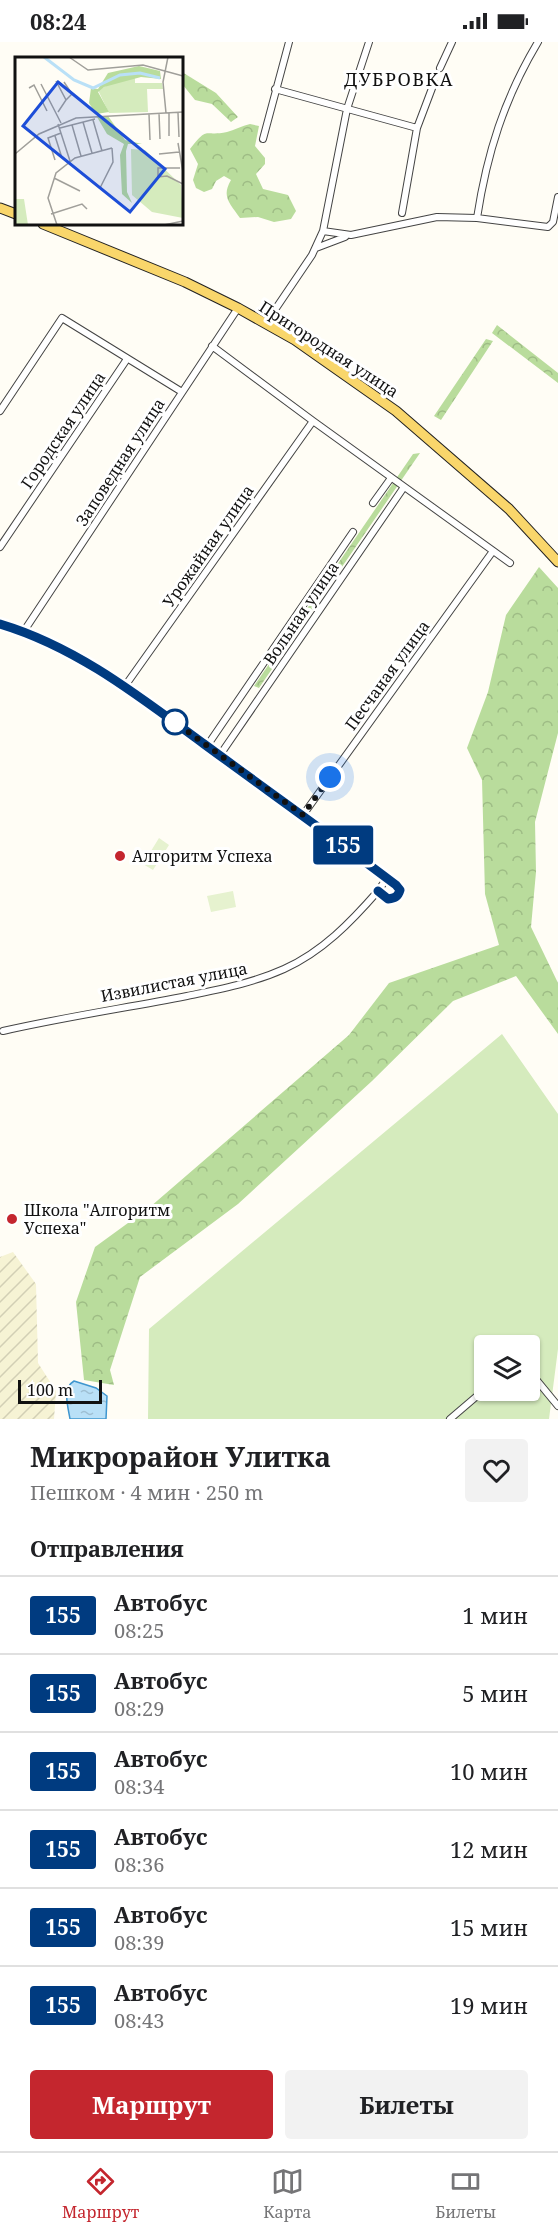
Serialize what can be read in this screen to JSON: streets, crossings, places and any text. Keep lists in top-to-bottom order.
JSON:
{
  "streets": {
    "main road": ["Пригородная улица"],
    "street": [
      "Городская улица",
      "Заповедная улица",
      "Урожайная улица",
      "Вольная улица",
      "Песчаная улица",
      "Извилистая улица"
    ]
  },
  "crossings": [
    ["Пригородная улица", "Заповедная улица"]
  ],
  "districts": ["ДУБРОВКА"],
  "places": ["Алгоритм Успеха", "Школа \"Алгоритм Успеха\""],
  "lines": ["bus line 155"],
  "scale_bar": "100 m",
  "page": {
    "status": "08:24",
    "on_map": "155",
    "scale": "100 m",
    "heading": [
      ["Микрорайон Улитка", "Пешком · 4 мин · 250 m"],
      "Отправления"
    ],
    "list": [
      {
        "mark": "155",
        "name": "Автобус",
        "note": "08:25",
        "value": "1 мин"
      },
      {
        "mark": "155",
        "name": "Автобус",
        "note": "08:29",
        "value": "5 мин"
      },
      {
        "mark": "155",
        "name": "Автобус",
        "note": "08:34",
        "value": "10 мин"
      },
      {
        "mark": "155",
        "name": "Автобус",
        "note": "08:36",
        "value": "12 мин"
      },
      {
        "mark": "155",
        "name": "Автобус",
        "note": "08:39",
        "value": "15 мин"
      },
      {
        "mark": "155",
        "name": "Автобус",
        "note": "08:43",
        "value": "19 мин"
      }
    ],
    "buttons": ["Маршрут", "Билеты"],
    "tabs": ["Маршрут", "Карта", "Билеты"]
  }
}
